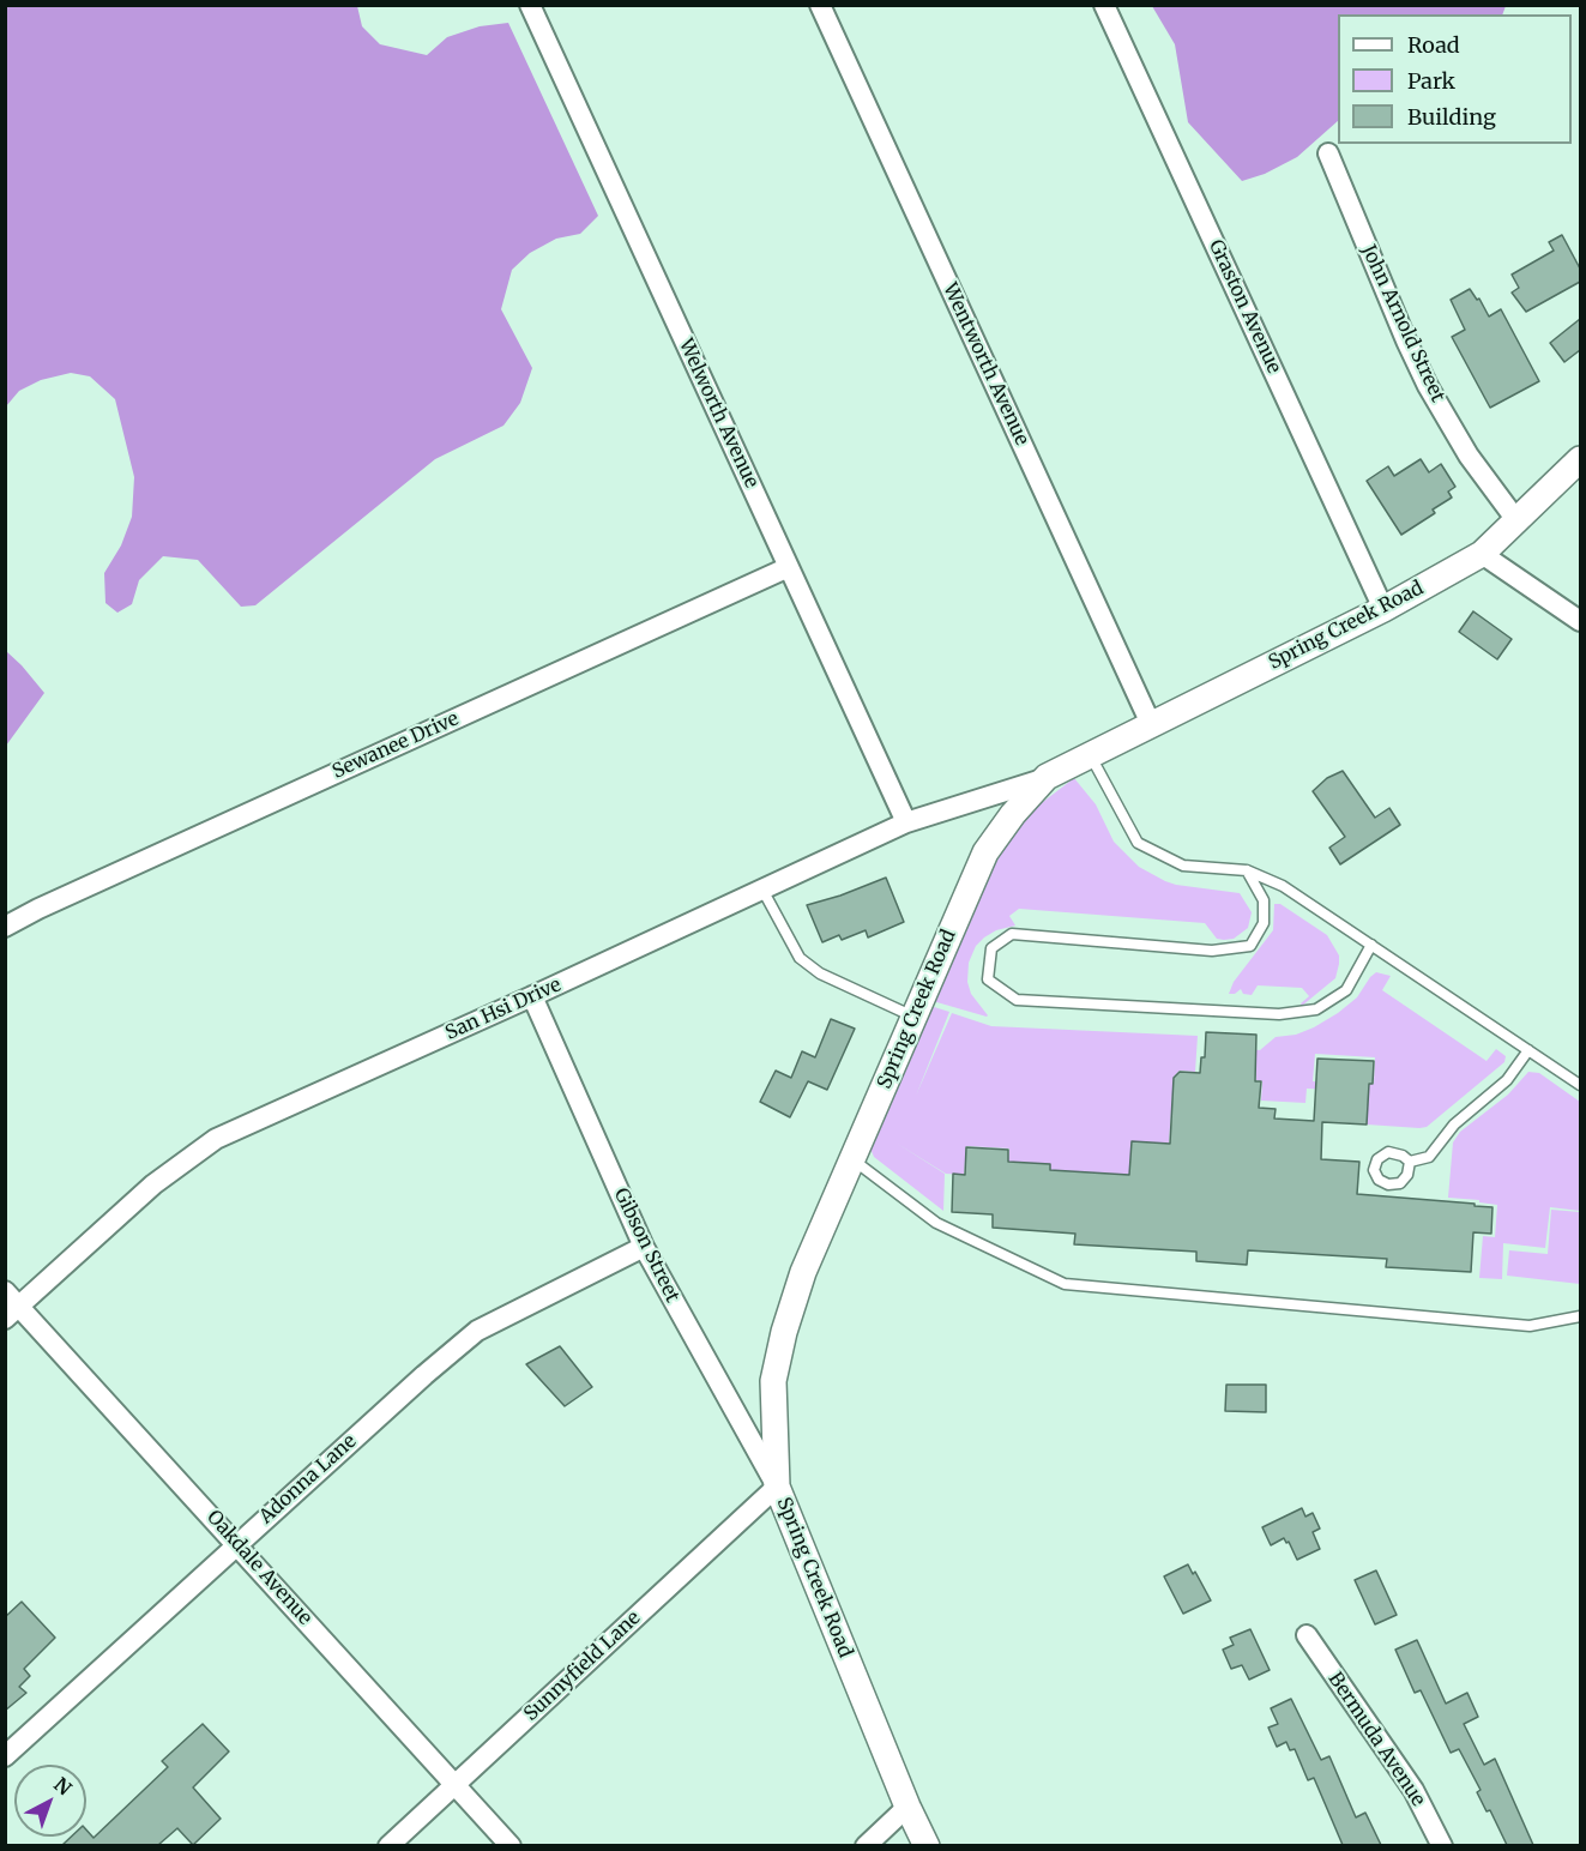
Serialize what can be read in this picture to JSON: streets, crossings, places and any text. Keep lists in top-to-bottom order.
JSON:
{
  "streets": {
    "street": [
      "Graston Avenue",
      "John Arnold Street",
      "Wentworth Avenue",
      "Welworth Avenue",
      "Spring Creek Road",
      "Sewanee Drive",
      "San Hsi Drive",
      "Gibson Street",
      "Adonna Lane",
      "Oakdale Avenue",
      "Sunnyfield Lane",
      "Bermuda Avenue"
    ]
  },
  "crossings": [
    ["Graston Avenue", "Spring Creek Road"],
    ["John Arnold Street", "Spring Creek Road"],
    ["Wentworth Avenue", "Spring Creek Road"],
    ["Welworth Avenue", "Sewanee Drive"],
    ["Welworth Avenue", "San Hsi Drive"],
    ["Spring Creek Road", "San Hsi Drive"],
    ["Spring Creek Road", "Gibson Street"],
    ["Spring Creek Road", "Sunnyfield Lane"],
    ["San Hsi Drive", "Gibson Street"],
    ["San Hsi Drive", "Oakdale Avenue"],
    ["Gibson Street", "Adonna Lane"],
    ["Gibson Street", "Sunnyfield Lane"],
    ["Adonna Lane", "Oakdale Avenue"],
    ["Oakdale Avenue", "Sunnyfield Lane"]
  ],
  "legend": ["Road", "Park", "Building"],
  "north": "top right"
}
